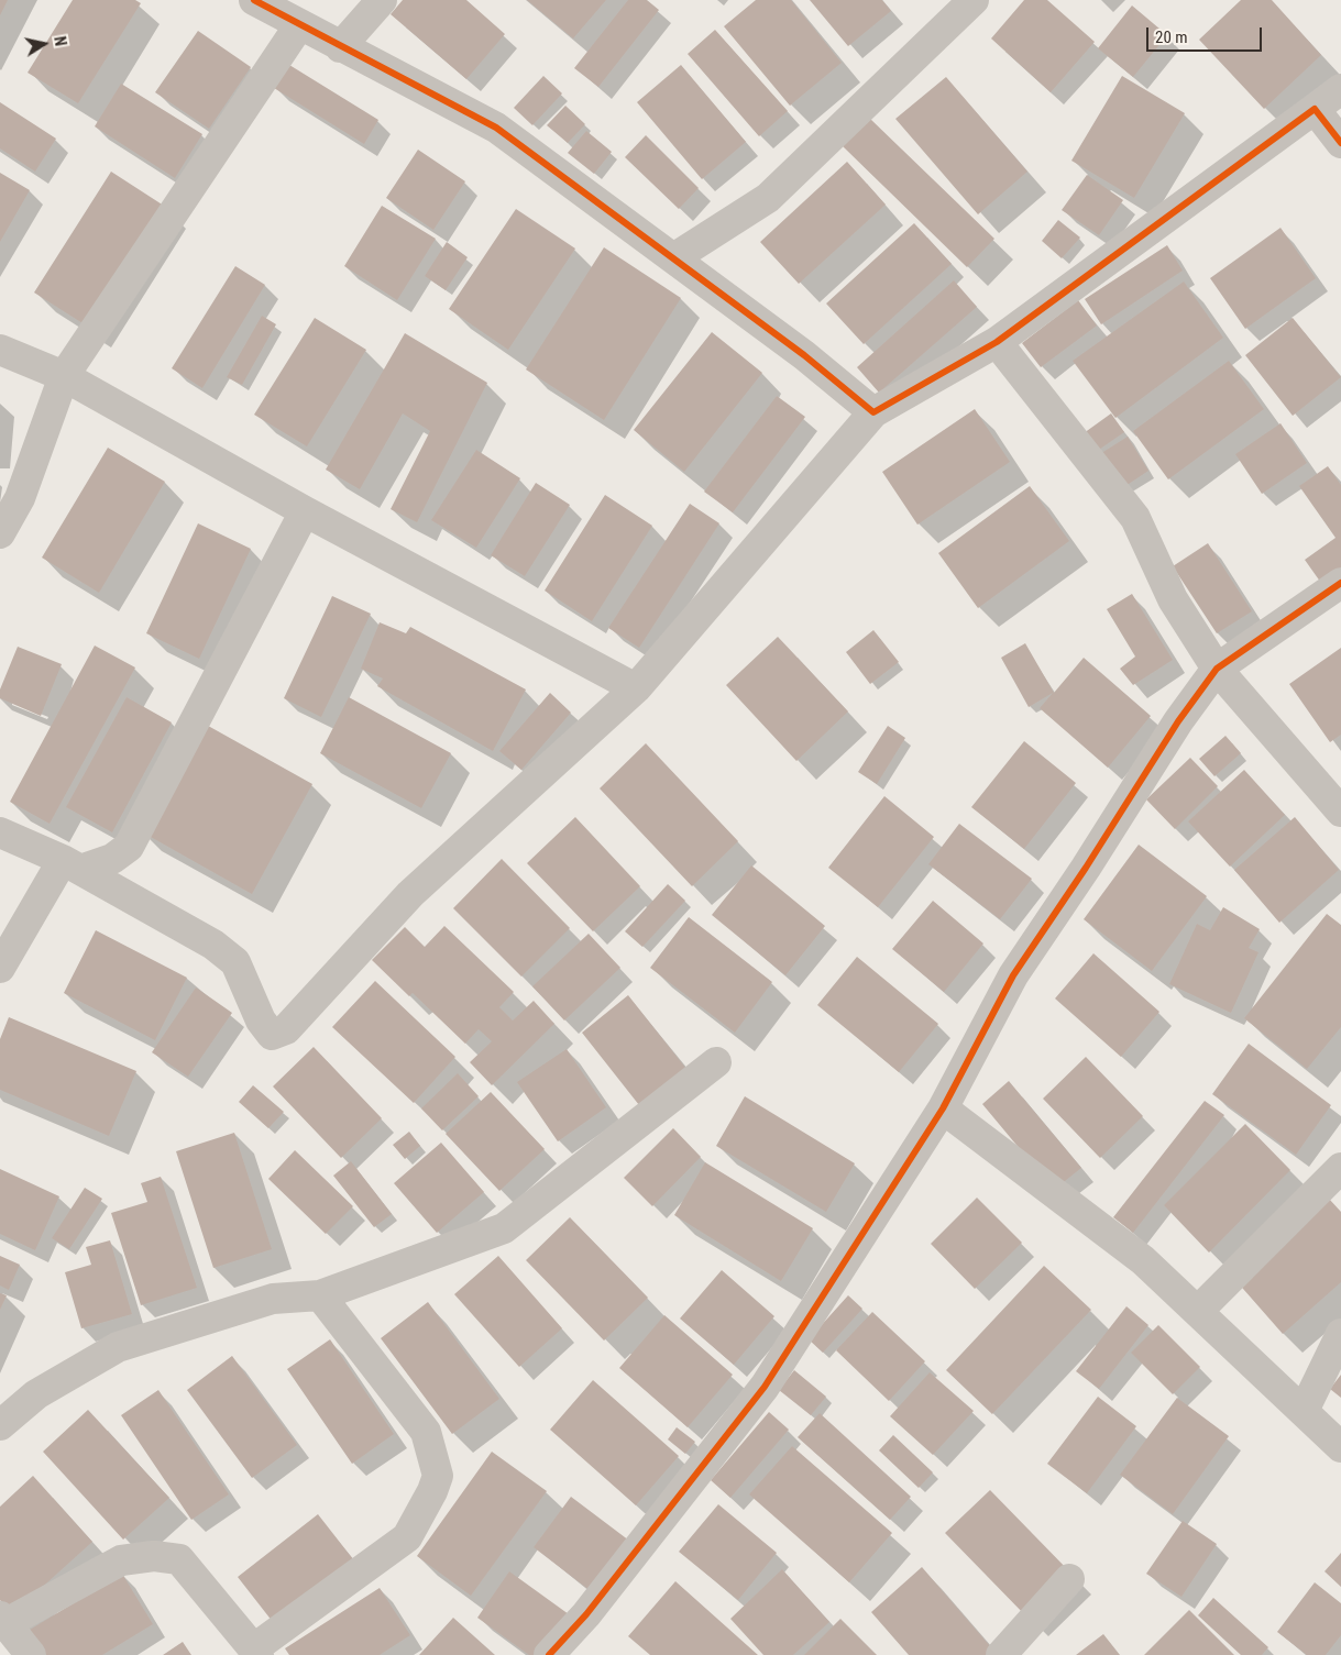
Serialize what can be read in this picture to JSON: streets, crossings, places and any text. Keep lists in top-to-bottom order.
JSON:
{
  "scale_bar": "20 m",
  "north": "right"
}
